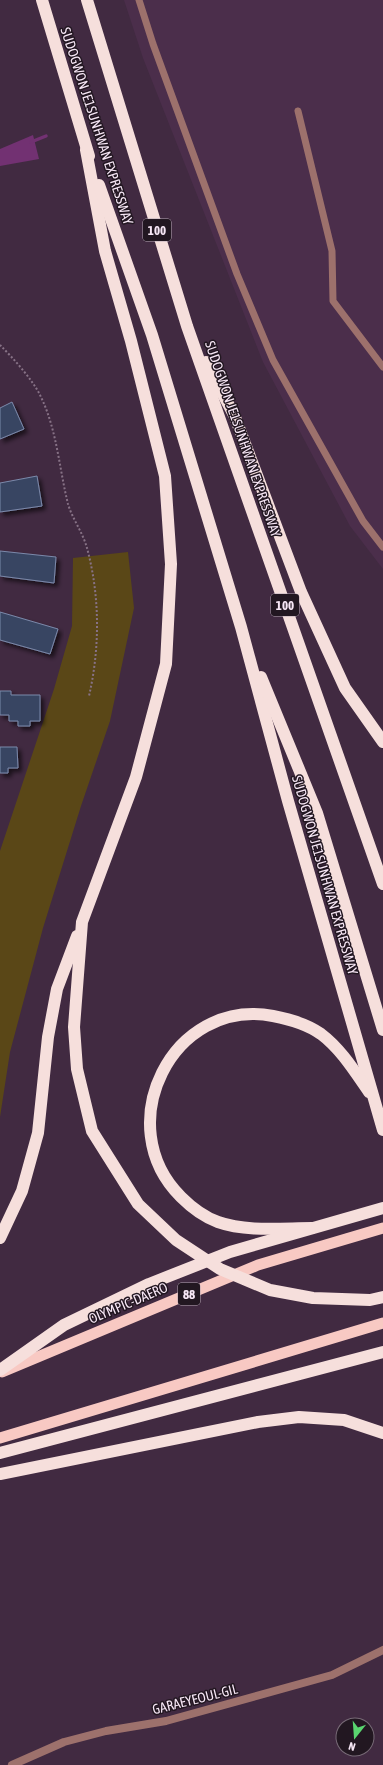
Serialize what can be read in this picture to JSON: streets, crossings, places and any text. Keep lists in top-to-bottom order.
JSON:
{
  "streets": {
    "highway": [
      "SUDOGWON JE1SUNHWAN EXPRESSWAY",
      "100",
      "88",
      "OLYMPIC-DAERO"
    ],
    "street": ["GARAEYEOUL-GIL"]
  },
  "north": "bottom"
}
